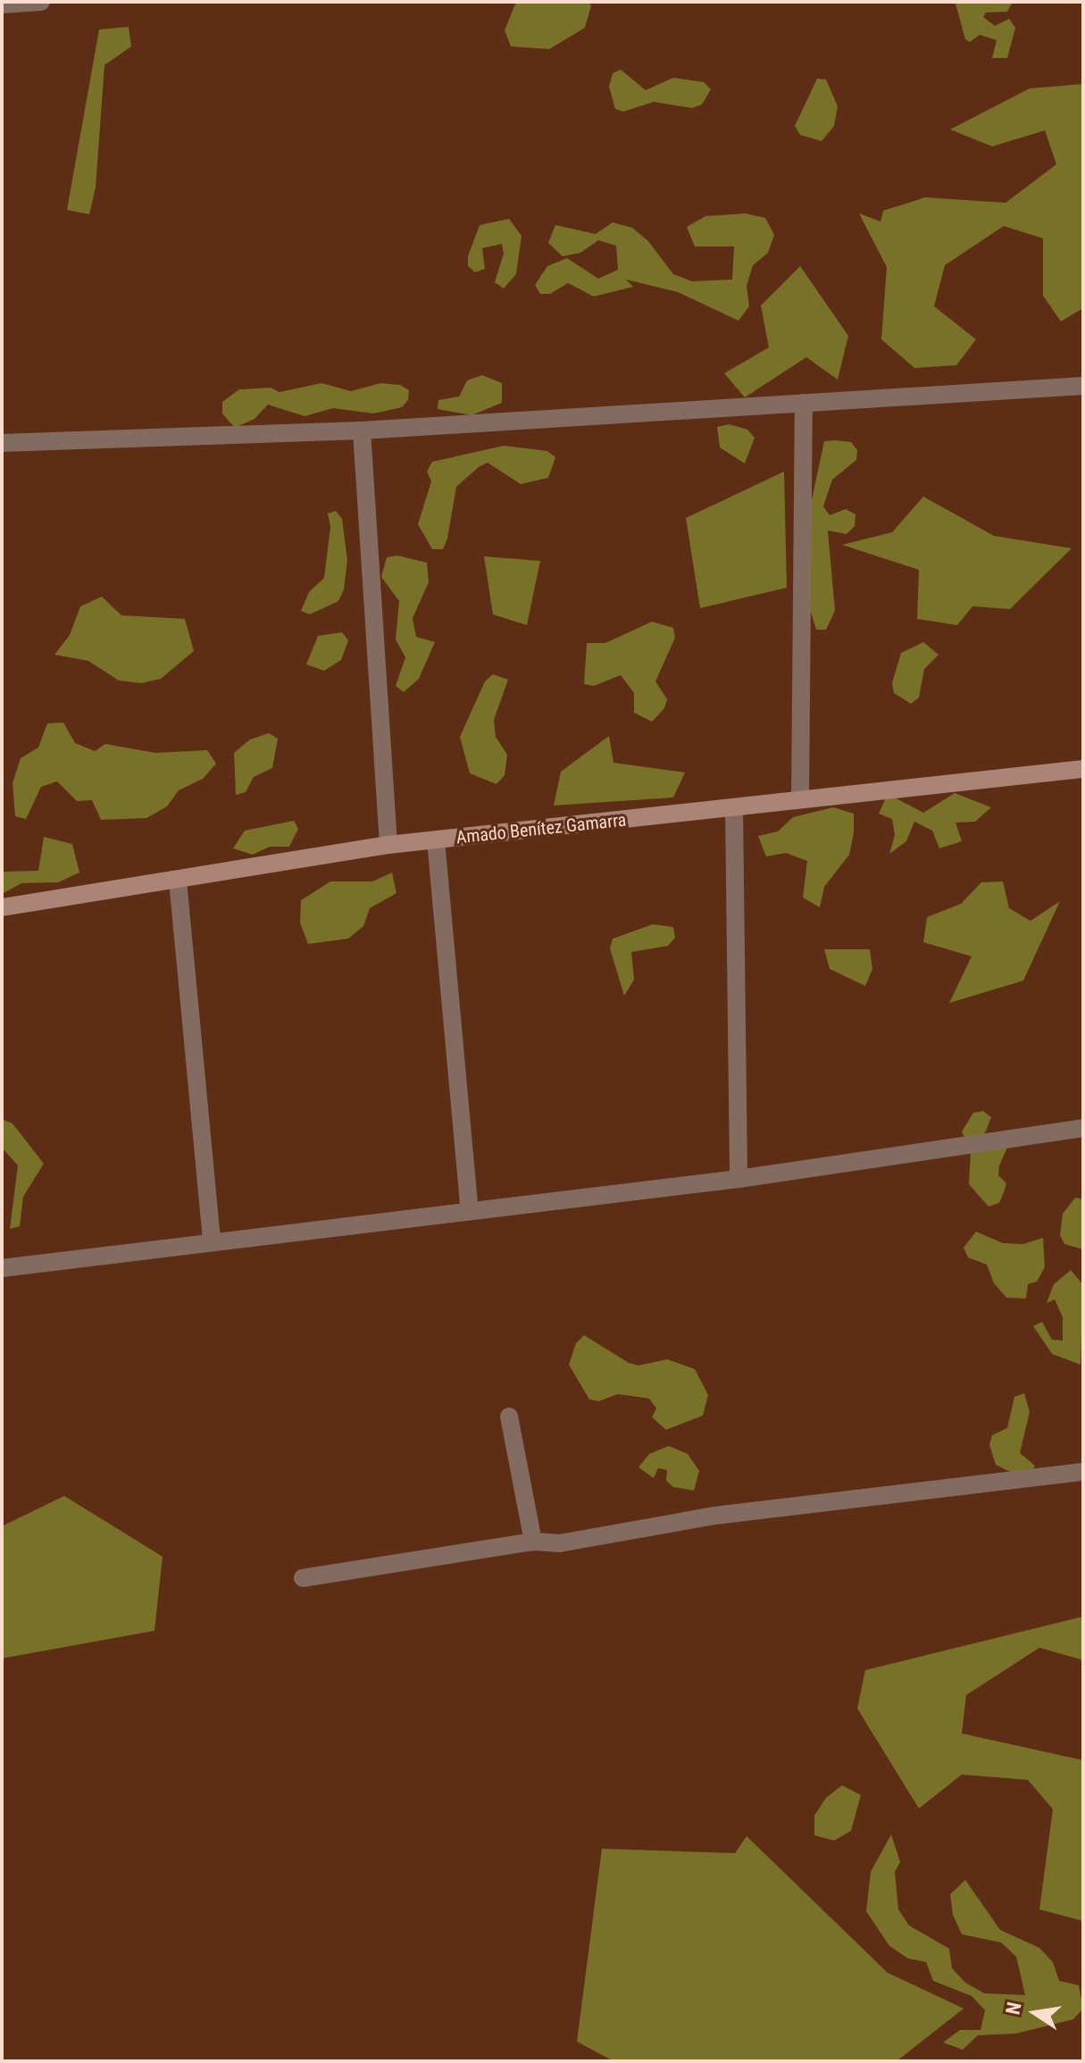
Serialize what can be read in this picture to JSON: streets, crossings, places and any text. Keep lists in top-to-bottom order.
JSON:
{
  "streets": {
    "main road": ["Amado Benítez Gamarra"]
  },
  "north": "left"
}
